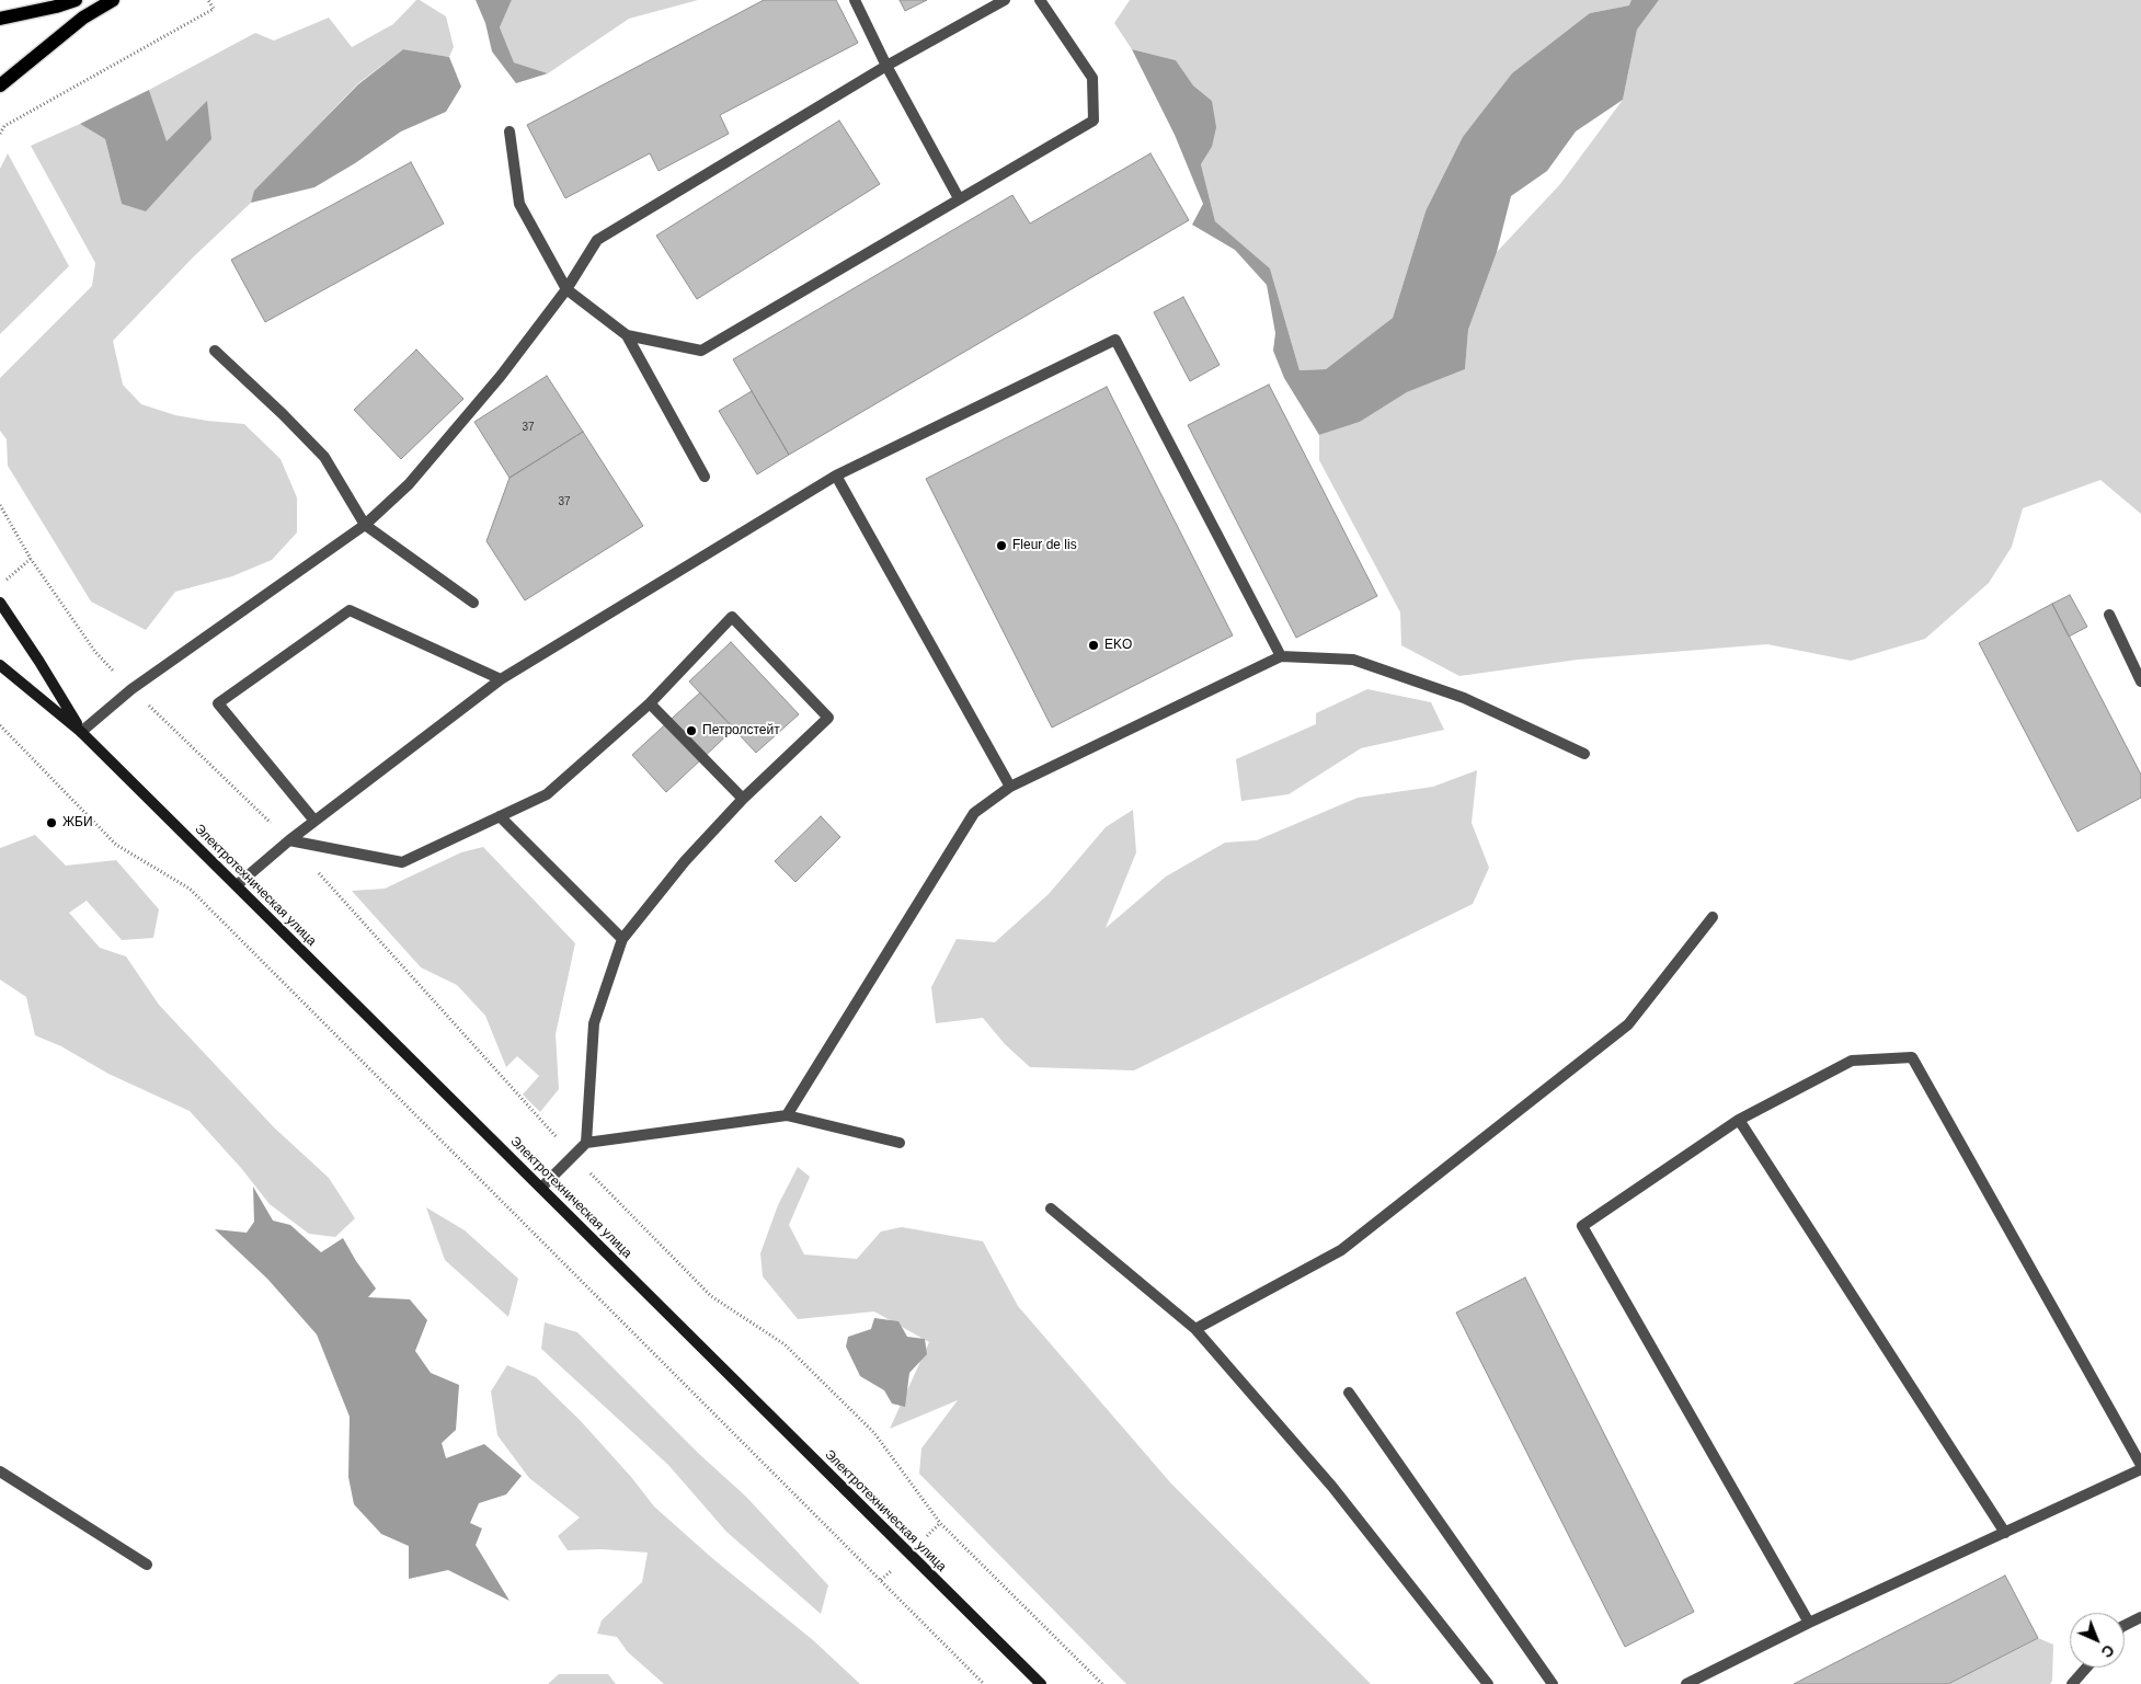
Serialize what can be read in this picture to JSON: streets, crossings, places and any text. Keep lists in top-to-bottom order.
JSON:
{
  "streets": {
    "main road": ["Электротехническая улица"]
  },
  "places": [
    "Fleur de lis",
    "EKO",
    "Петролстейт",
    "ЖБИ"
  ],
  "house_numbers": ["37", "37"],
  "north": "bottom right"
}
